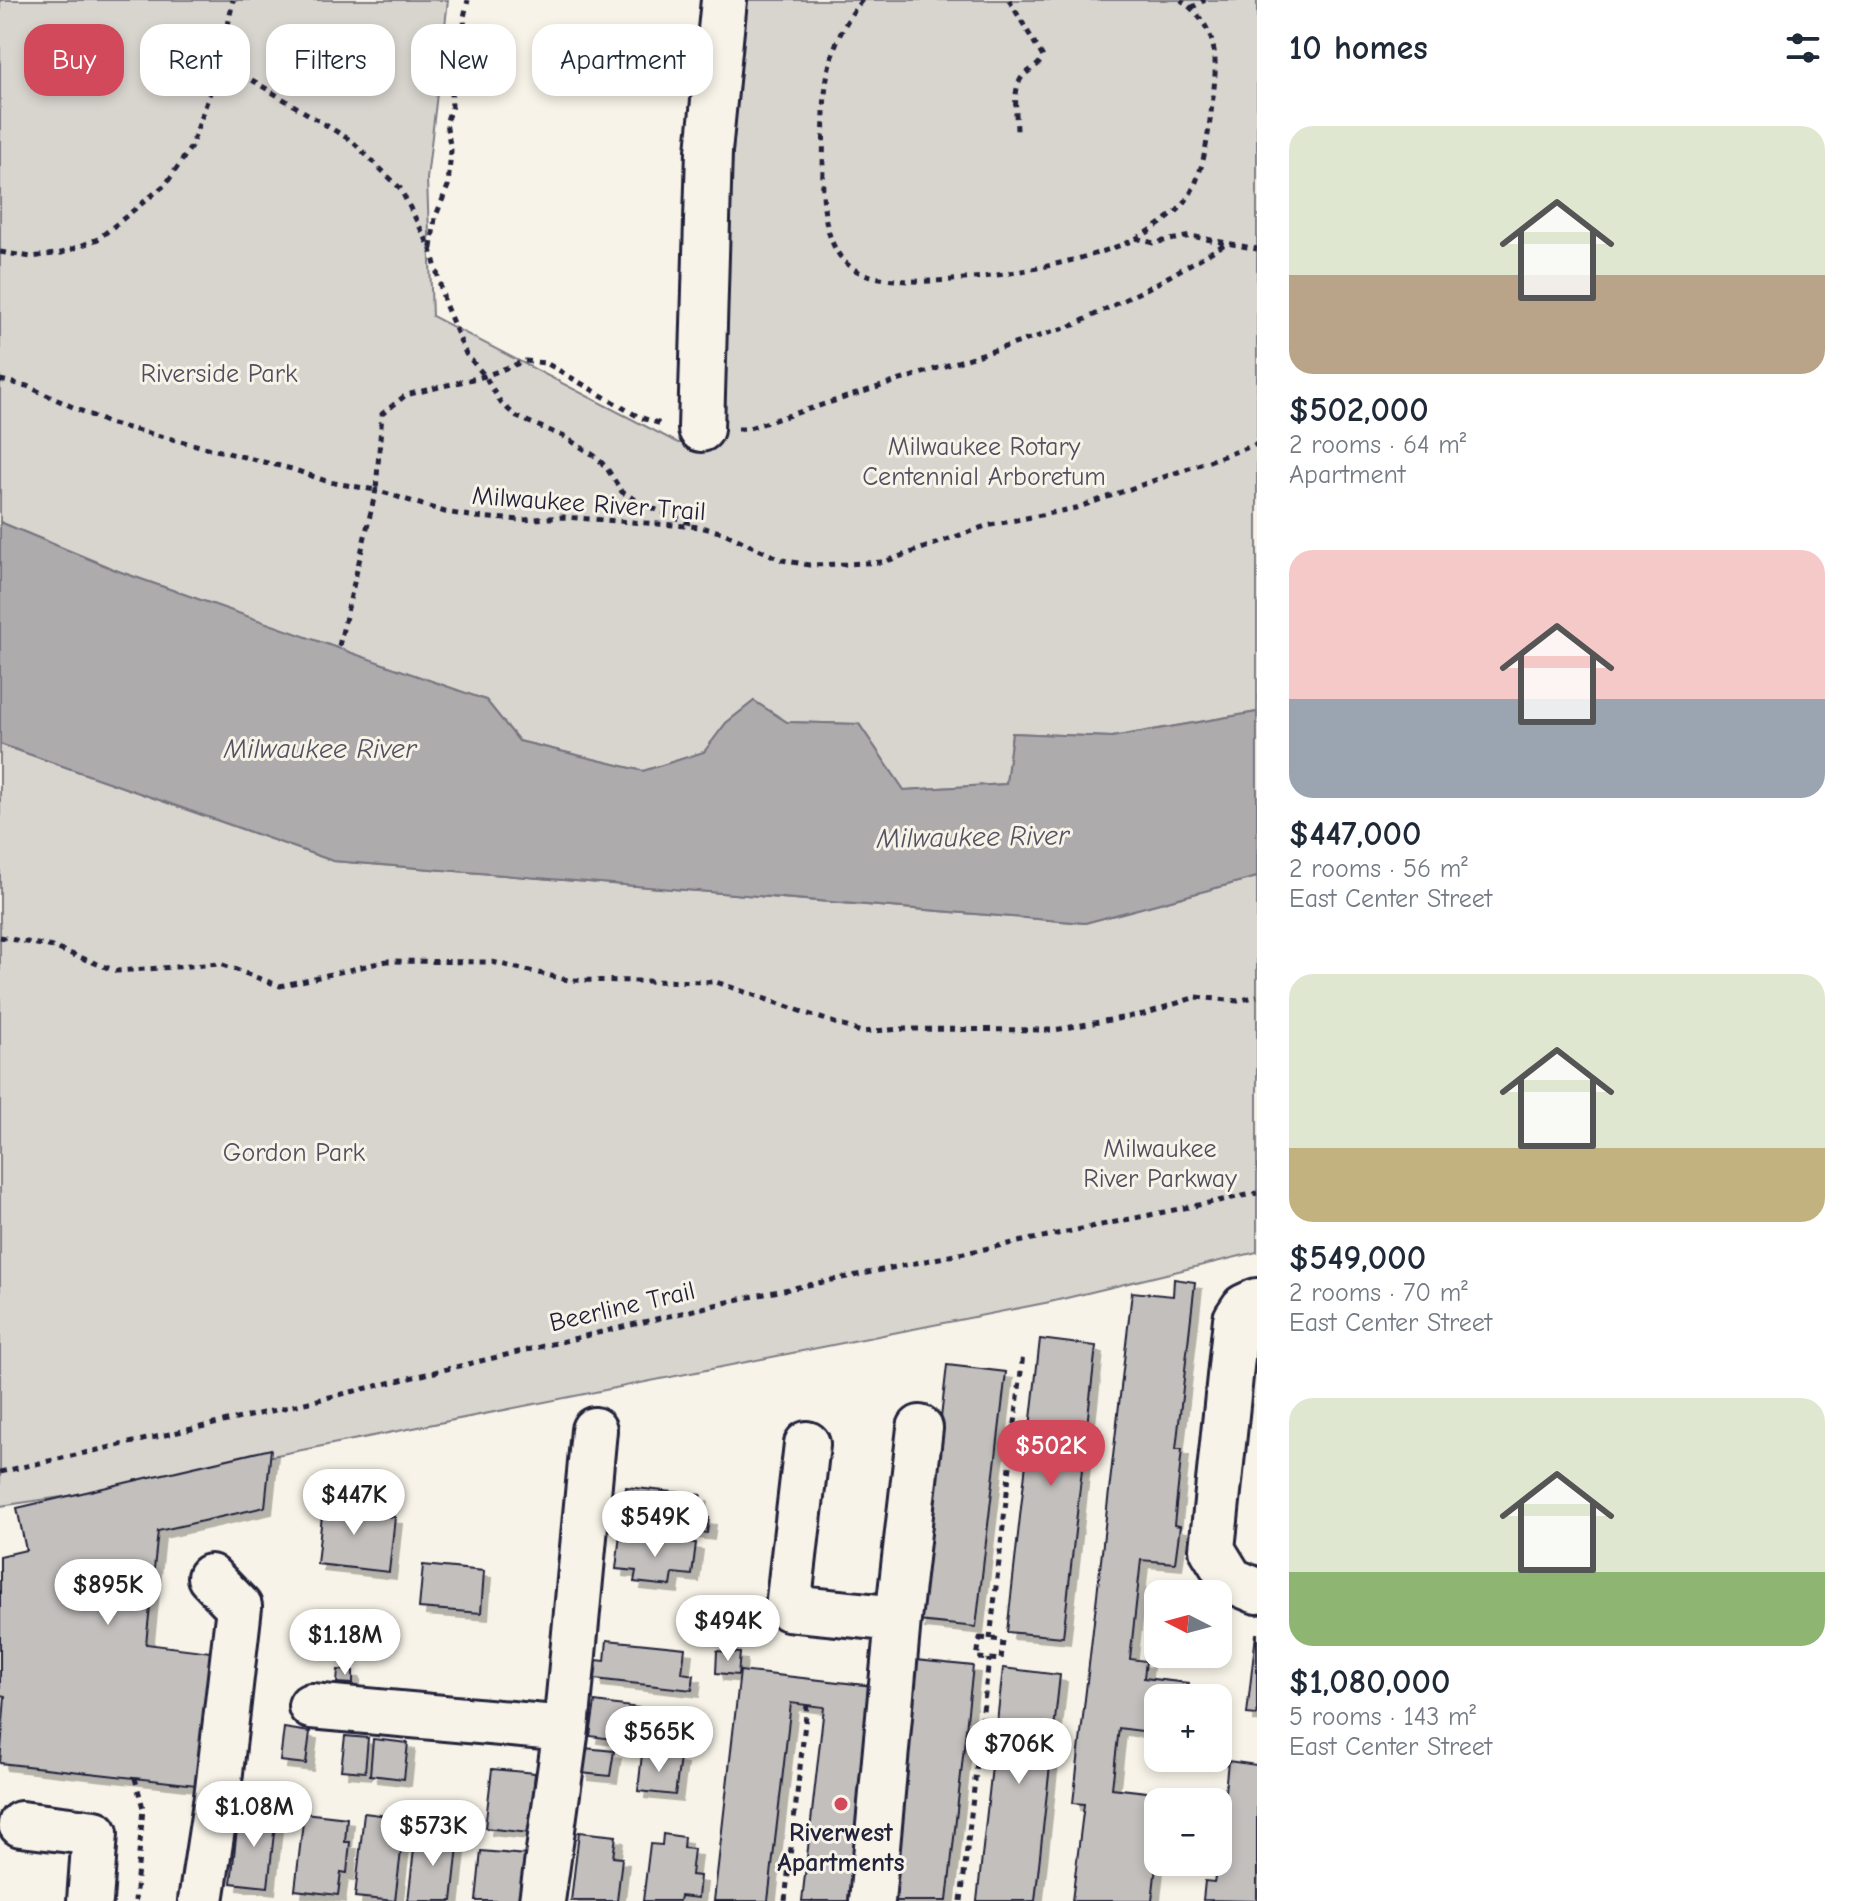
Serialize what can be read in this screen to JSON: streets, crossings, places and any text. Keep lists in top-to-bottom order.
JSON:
{
  "streets": {
    "path": ["Milwaukee River Trail", "Beerline Trail"]
  },
  "water": ["Milwaukee River"],
  "parks": [
    "Riverside Park",
    "Milwaukee Rotary Centennial Arboretum",
    "Milwaukee River Parkway",
    "Gordon Park"
  ],
  "places": ["Riverwest Apartments"],
  "north": "left",
  "page": {
    "heading": "10 homes",
    "chip": [
      "Buy",
      "Rent",
      "Filters",
      "New",
      "Apartment"
    ],
    "list": [
      {
        "name": "$502,000",
        "note": "2 rooms · 64 m² · Apartment"
      },
      {
        "name": "$447,000",
        "note": "2 rooms · 56 m² · East Center Street"
      },
      {
        "name": "$549,000",
        "note": "2 rooms · 70 m² · East Center Street"
      },
      {
        "name": "$1,080,000",
        "note": "5 rooms · 143 m² · East Center Street"
      }
    ],
    "price": [
      "$502K",
      "$447K",
      "$549K",
      "$895K",
      "$494K",
      "$1.18M",
      "$565K",
      "$706K",
      "$1.08M",
      "$573K"
    ],
    "map_buttons": ["+", "−"]
  }
}
